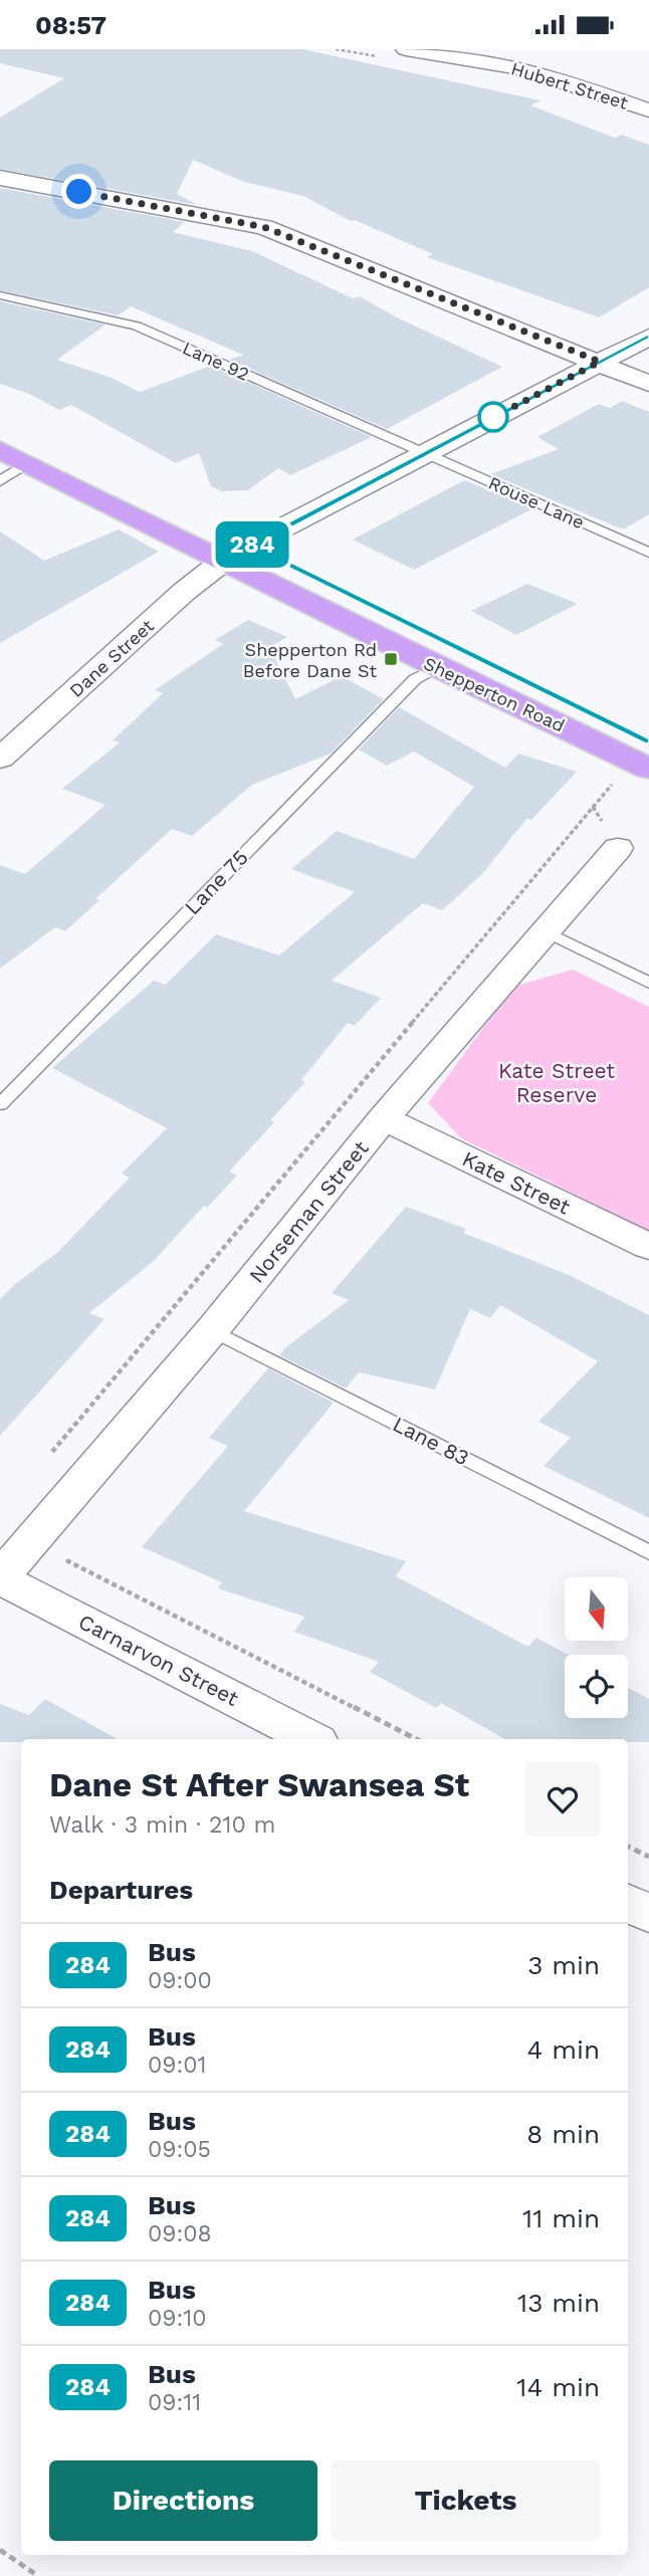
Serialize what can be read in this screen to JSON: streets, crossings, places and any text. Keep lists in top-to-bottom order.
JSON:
{
  "streets": {
    "highway": ["Shepperton Road"],
    "street": [
      "Hubert Street",
      "Dane Street",
      "Kate Street",
      "Norseman Street",
      "Carnarvon Street"
    ],
    "lane": [
      "Lane 92",
      "Rouse Lane",
      "Lane 75",
      "Lane 83"
    ]
  },
  "crossings": [
    ["Lane 92", "Rouse Lane"],
    ["Lane 92", "Dane Street"],
    ["Rouse Lane", "Dane Street"],
    ["Dane Street", "Shepperton Road"],
    ["Shepperton Road", "Lane 75"],
    ["Kate Street", "Norseman Street"],
    ["Norseman Street", "Lane 83"],
    ["Norseman Street", "Carnarvon Street"]
  ],
  "parks": ["Kate Street Reserve"],
  "places": {
    "transit": ["Shepperton Rd Before Dane St"]
  },
  "lines": ["bus line 284"],
  "north": "bottom",
  "page": {
    "status": "08:57",
    "on_map": "284",
    "heading": [
      ["Dane St After Swansea St", "Walk · 3 min · 210 m"],
      "Departures"
    ],
    "list": [
      {
        "mark": "284",
        "name": "Bus",
        "note": "09:00",
        "value": "3 min"
      },
      {
        "mark": "284",
        "name": "Bus",
        "note": "09:01",
        "value": "4 min"
      },
      {
        "mark": "284",
        "name": "Bus",
        "note": "09:05",
        "value": "8 min"
      },
      {
        "mark": "284",
        "name": "Bus",
        "note": "09:08",
        "value": "11 min"
      },
      {
        "mark": "284",
        "name": "Bus",
        "note": "09:10",
        "value": "13 min"
      },
      {
        "mark": "284",
        "name": "Bus",
        "note": "09:11",
        "value": "14 min"
      }
    ],
    "buttons": ["Directions", "Tickets"]
  }
}
